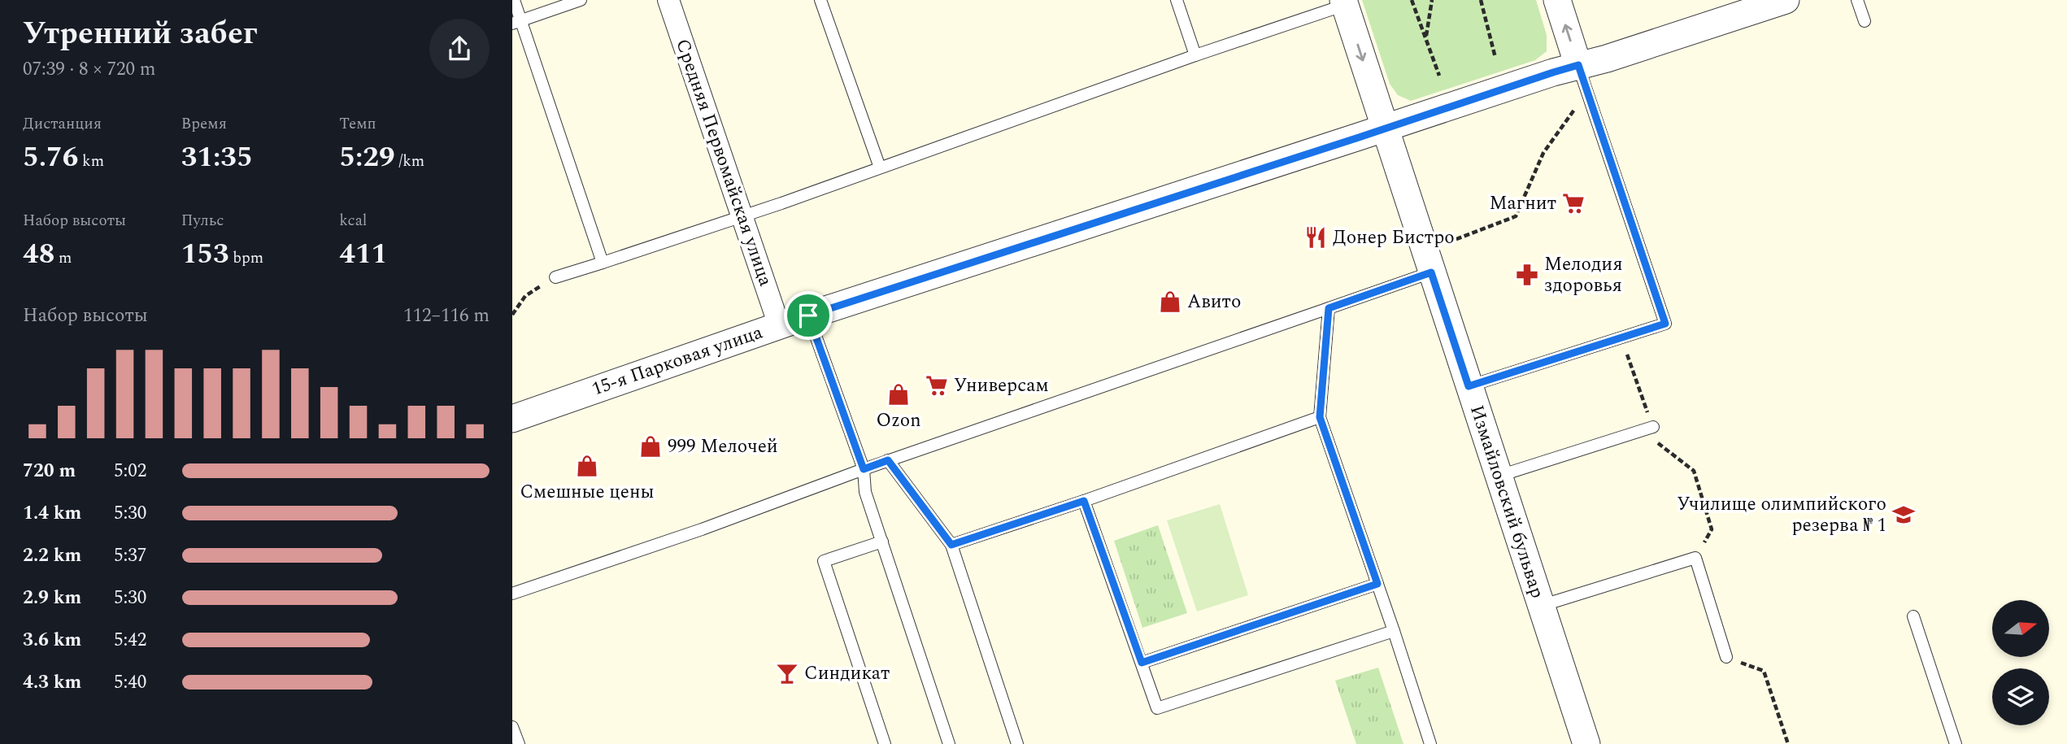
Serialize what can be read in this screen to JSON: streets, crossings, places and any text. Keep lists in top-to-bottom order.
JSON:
{
  "streets": {
    "street": ["Средняя Первомайская улица", "15-я Парковая улица", "Измайловский бульвар"]
  },
  "crossings": [
    ["Средняя Первомайская улица", "15-я Парковая улица"],
    ["15-я Парковая улица", "Измайловский бульвар"]
  ],
  "places": {
    "supermarket": ["Магнит", "Универсам"],
    "restaurant": ["Донер Бистро"],
    "pharmacy": ["Мелодия здоровья"],
    "shop": [
      "Авито",
      "Ozon",
      "999 Мелочей",
      "Смешные цены"
    ],
    "school or university": ["Училище олимпийского резерва № 1"],
    "bar": ["Синдикат"]
  },
  "north": "right",
  "page": {
    "heading": ["Утренний забег", "07:39 · 8 × 720 m"],
    "stats": [
      ["Дистанция", "5.76 km"],
      ["Время", "31:35"],
      ["Темп", "5:29 /km"],
      ["Набор высоты", "48 m"],
      ["Пульс", "153 bpm"],
      ["kcal", "411"]
    ],
    "chart": ["Набор высоты", "112–116 m"],
    "list": [
      {
        "name": "720 m",
        "note": "5:02"
      },
      {
        "name": "1.4 km",
        "note": "5:30"
      },
      {
        "name": "2.2 km",
        "note": "5:37"
      },
      {
        "name": "2.9 km",
        "note": "5:30"
      },
      {
        "name": "3.6 km",
        "note": "5:42"
      },
      {
        "name": "4.3 km",
        "note": "5:40"
      }
    ]
  }
}
